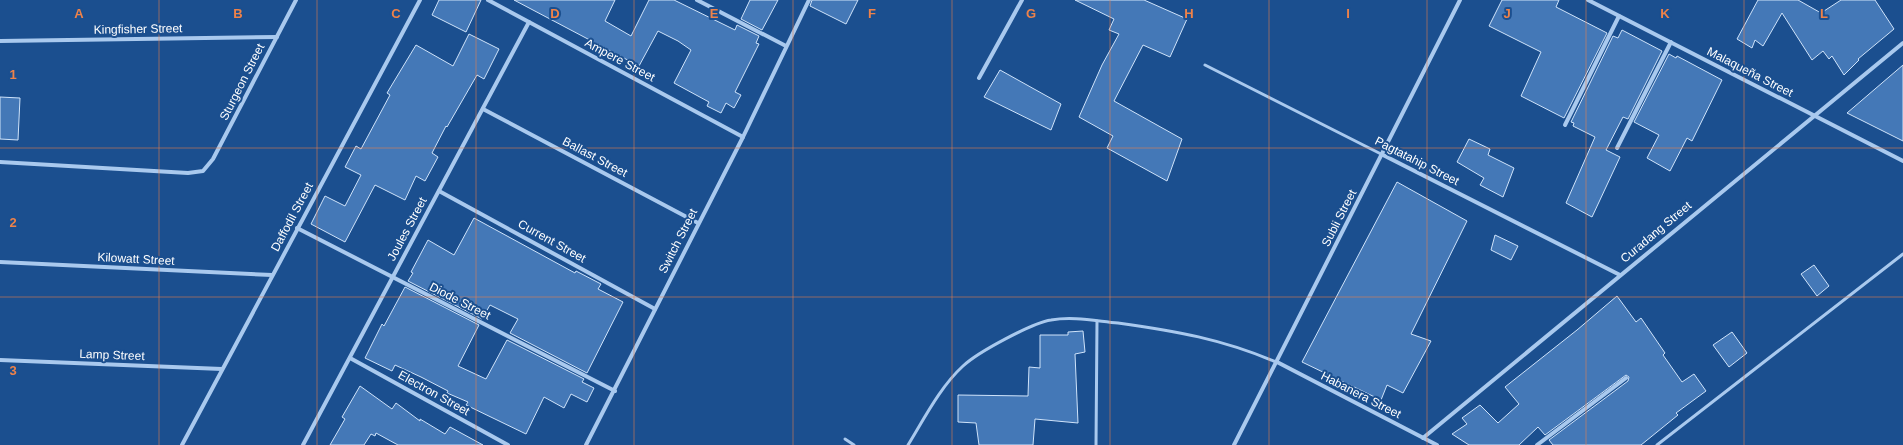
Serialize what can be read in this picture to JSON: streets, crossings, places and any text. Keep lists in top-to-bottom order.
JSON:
{
  "streets": {
    "street": [
      "Kingfisher Street",
      "Ampere Street",
      "Malaqueña Street",
      "Sturgeon Street",
      "Ballast Street",
      "Pagtatahip Street",
      "Daffodil Street",
      "Subli Street",
      "Joules Street",
      "Curadang Street",
      "Current Street",
      "Switch Street",
      "Kilowatt Street",
      "Diode Street",
      "Lamp Street",
      "Electron Street",
      "Habanera Street"
    ]
  },
  "crossings": [
    ["Kingfisher Street", "Sturgeon Street"],
    ["Ampere Street", "Joules Street"],
    ["Ampere Street", "Switch Street"],
    ["Malaqueña Street", "Curadang Street"],
    ["Ballast Street", "Joules Street"],
    ["Ballast Street", "Switch Street"],
    ["Pagtatahip Street", "Subli Street"],
    ["Pagtatahip Street", "Curadang Street"],
    ["Daffodil Street", "Kilowatt Street"],
    ["Daffodil Street", "Diode Street"],
    ["Daffodil Street", "Lamp Street"],
    ["Subli Street", "Habanera Street"],
    ["Joules Street", "Current Street"],
    ["Joules Street", "Diode Street"],
    ["Joules Street", "Electron Street"],
    ["Curadang Street", "Habanera Street"],
    ["Current Street", "Switch Street"],
    ["Switch Street", "Diode Street"]
  ],
  "grid": {
    "columns": [
      "A",
      "B",
      "C",
      "D",
      "E",
      "F",
      "G",
      "H",
      "I",
      "J",
      "K",
      "L"
    ],
    "rows": ["1", "2", "3"]
  }
}
